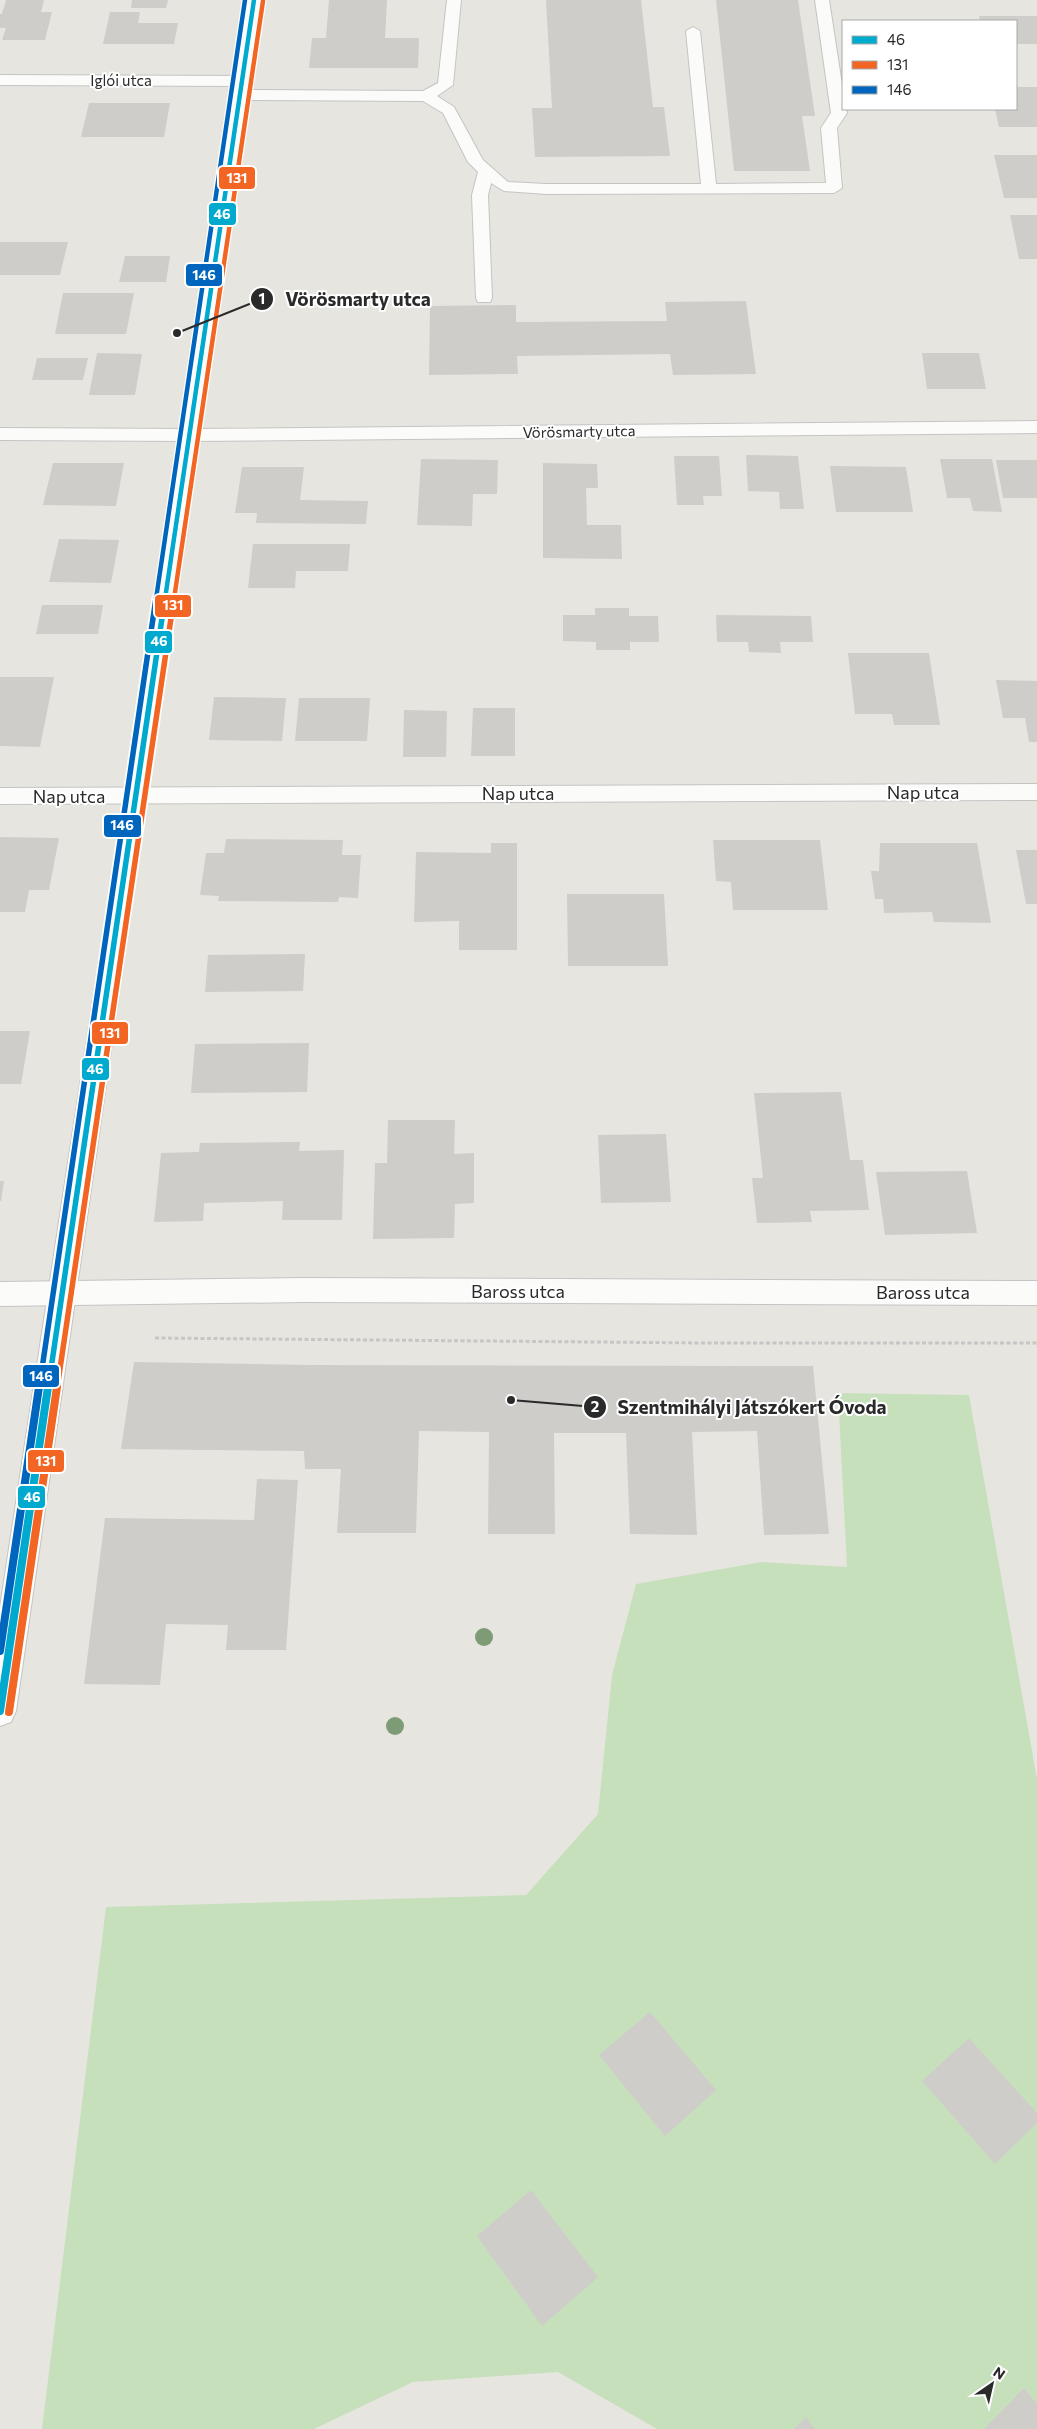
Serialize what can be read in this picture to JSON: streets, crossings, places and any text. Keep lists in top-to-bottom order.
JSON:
{
  "streets": {
    "street": [
      "Iglói utca",
      "Vörösmarty utca",
      "Nap utca",
      "Baross utca"
    ]
  },
  "places": ["Vörösmarty utca", "Szentmihályi Játszókert Óvoda"],
  "lines": ["transit line 46", "transit line 146", "transit line 131"],
  "legend": ["46", "131", "146"],
  "north": "top right"
}
